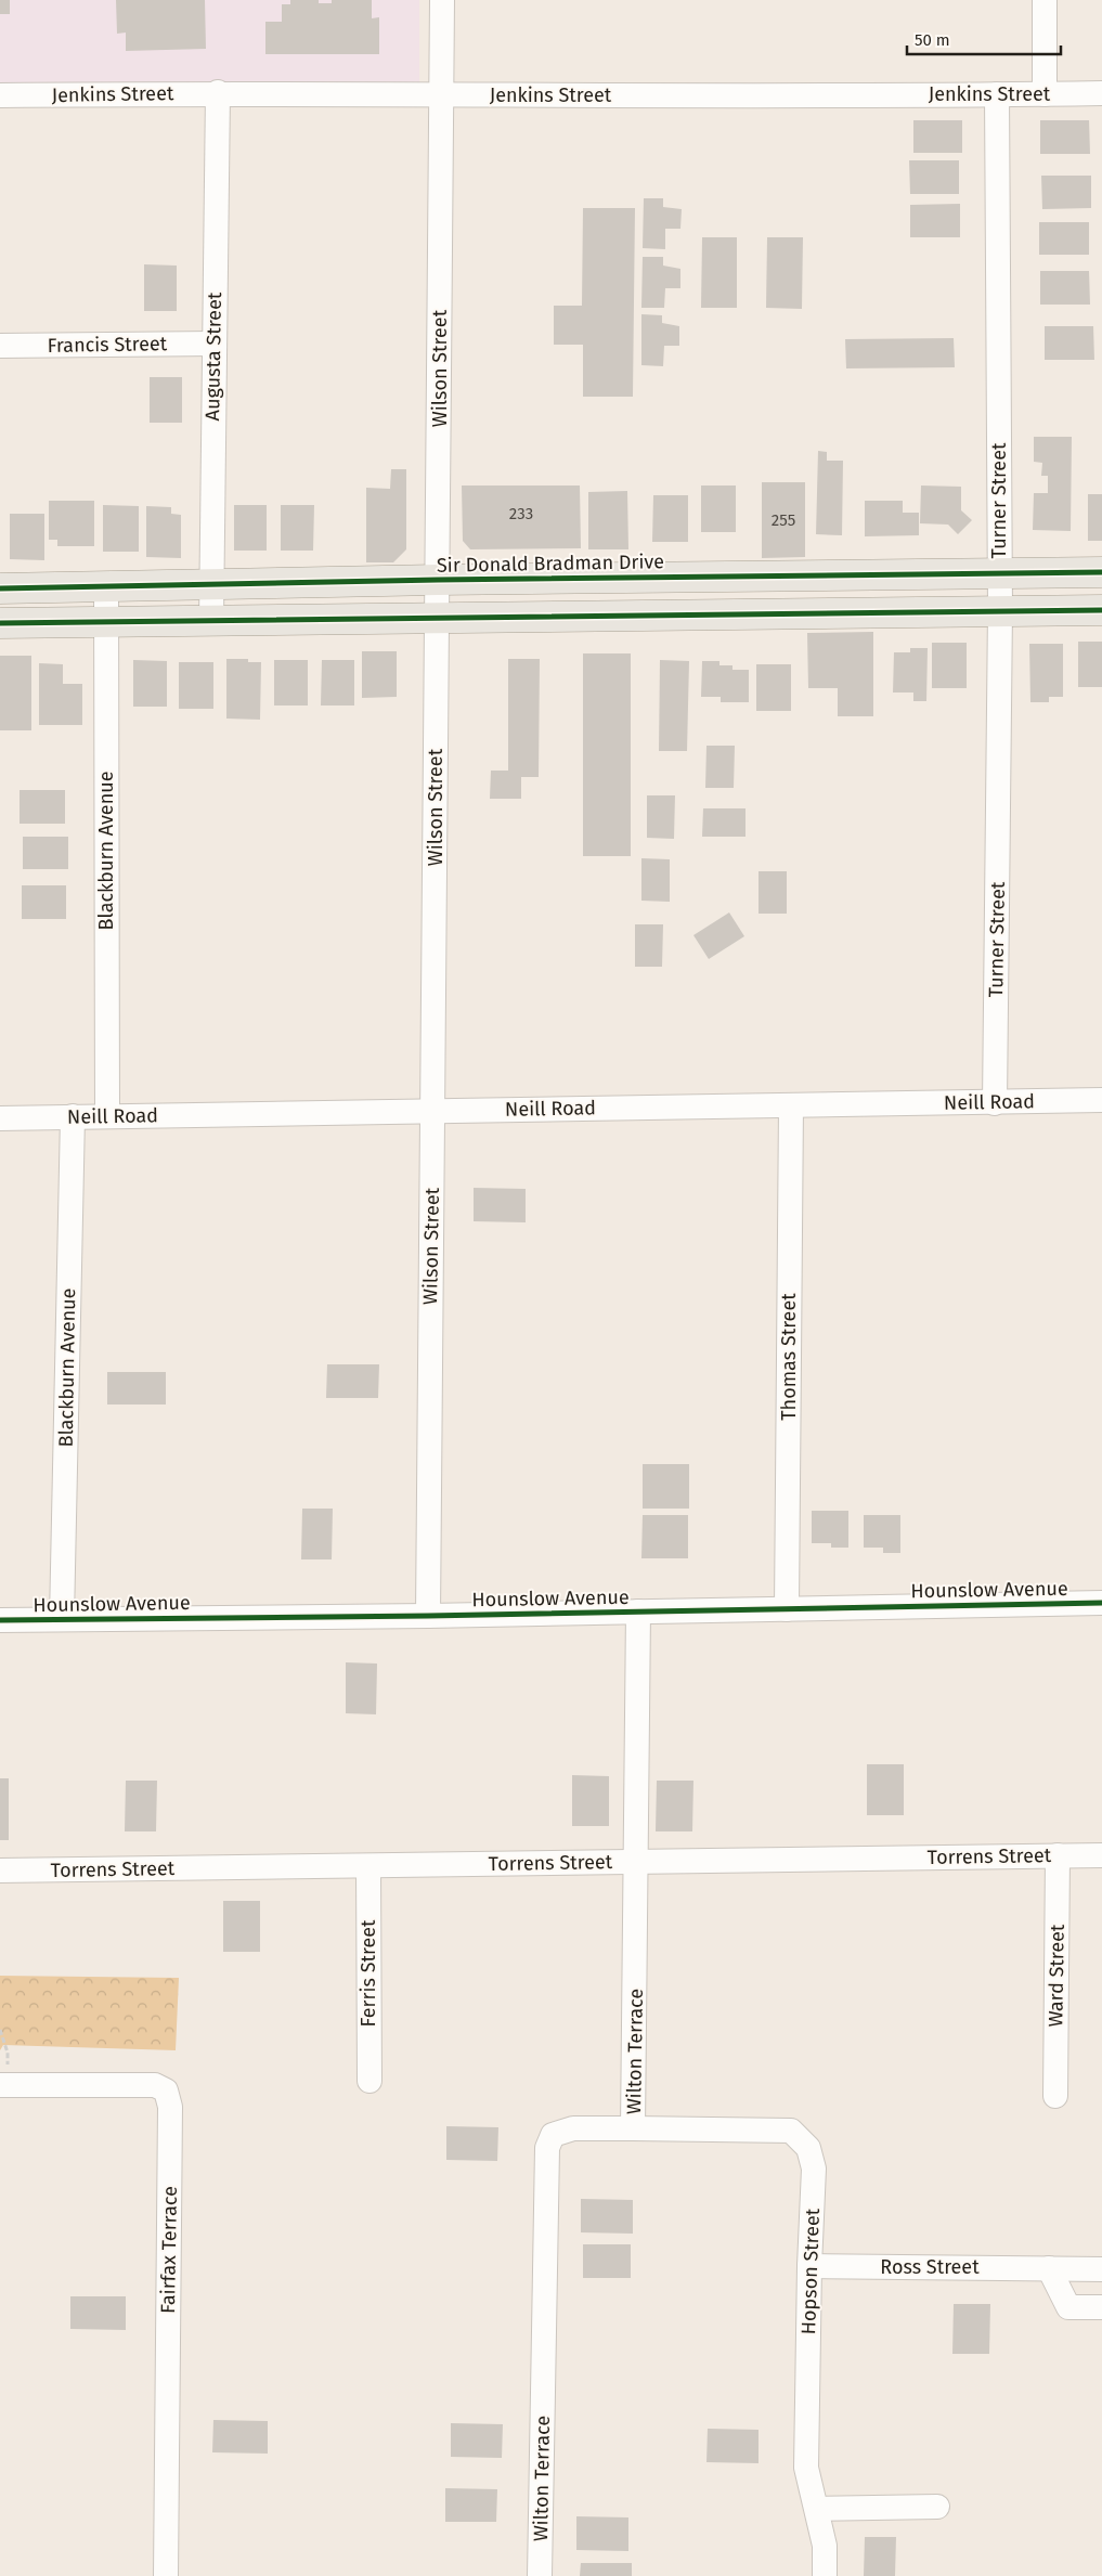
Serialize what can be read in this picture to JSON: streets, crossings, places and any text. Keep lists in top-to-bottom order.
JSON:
{
  "streets": {
    "main road": ["Sir Donald Bradman Drive"],
    "street": [
      "Jenkins Street",
      "Francis Street",
      "Augusta Street",
      "Wilson Street",
      "Turner Street",
      "Blackburn Avenue",
      "Neill Road",
      "Thomas Street",
      "Hounslow Avenue",
      "Torrens Street",
      "Ferris Street",
      "Ward Street",
      "Wilton Terrace",
      "Fairfax Terrace",
      "Ross Street",
      "Hopson Street"
    ]
  },
  "crossings": [
    ["Jenkins Street", "Augusta Street"],
    ["Jenkins Street", "Wilson Street"],
    ["Jenkins Street", "Turner Street"],
    ["Francis Street", "Augusta Street"],
    ["Augusta Street", "Sir Donald Bradman Drive"],
    ["Wilson Street", "Sir Donald Bradman Drive"],
    ["Wilson Street", "Neill Road"],
    ["Wilson Street", "Hounslow Avenue"],
    ["Turner Street", "Sir Donald Bradman Drive"],
    ["Turner Street", "Neill Road"],
    ["Sir Donald Bradman Drive", "Blackburn Avenue"],
    ["Blackburn Avenue", "Neill Road"],
    ["Blackburn Avenue", "Hounslow Avenue"],
    ["Neill Road", "Thomas Street"],
    ["Thomas Street", "Hounslow Avenue"],
    ["Hounslow Avenue", "Wilton Terrace"],
    ["Torrens Street", "Ferris Street"],
    ["Torrens Street", "Ward Street"],
    ["Torrens Street", "Wilton Terrace"],
    ["Wilton Terrace", "Hopson Street"],
    ["Ross Street", "Hopson Street"]
  ],
  "house_numbers": ["233", "255"],
  "scale_bar": "50 m"
}
